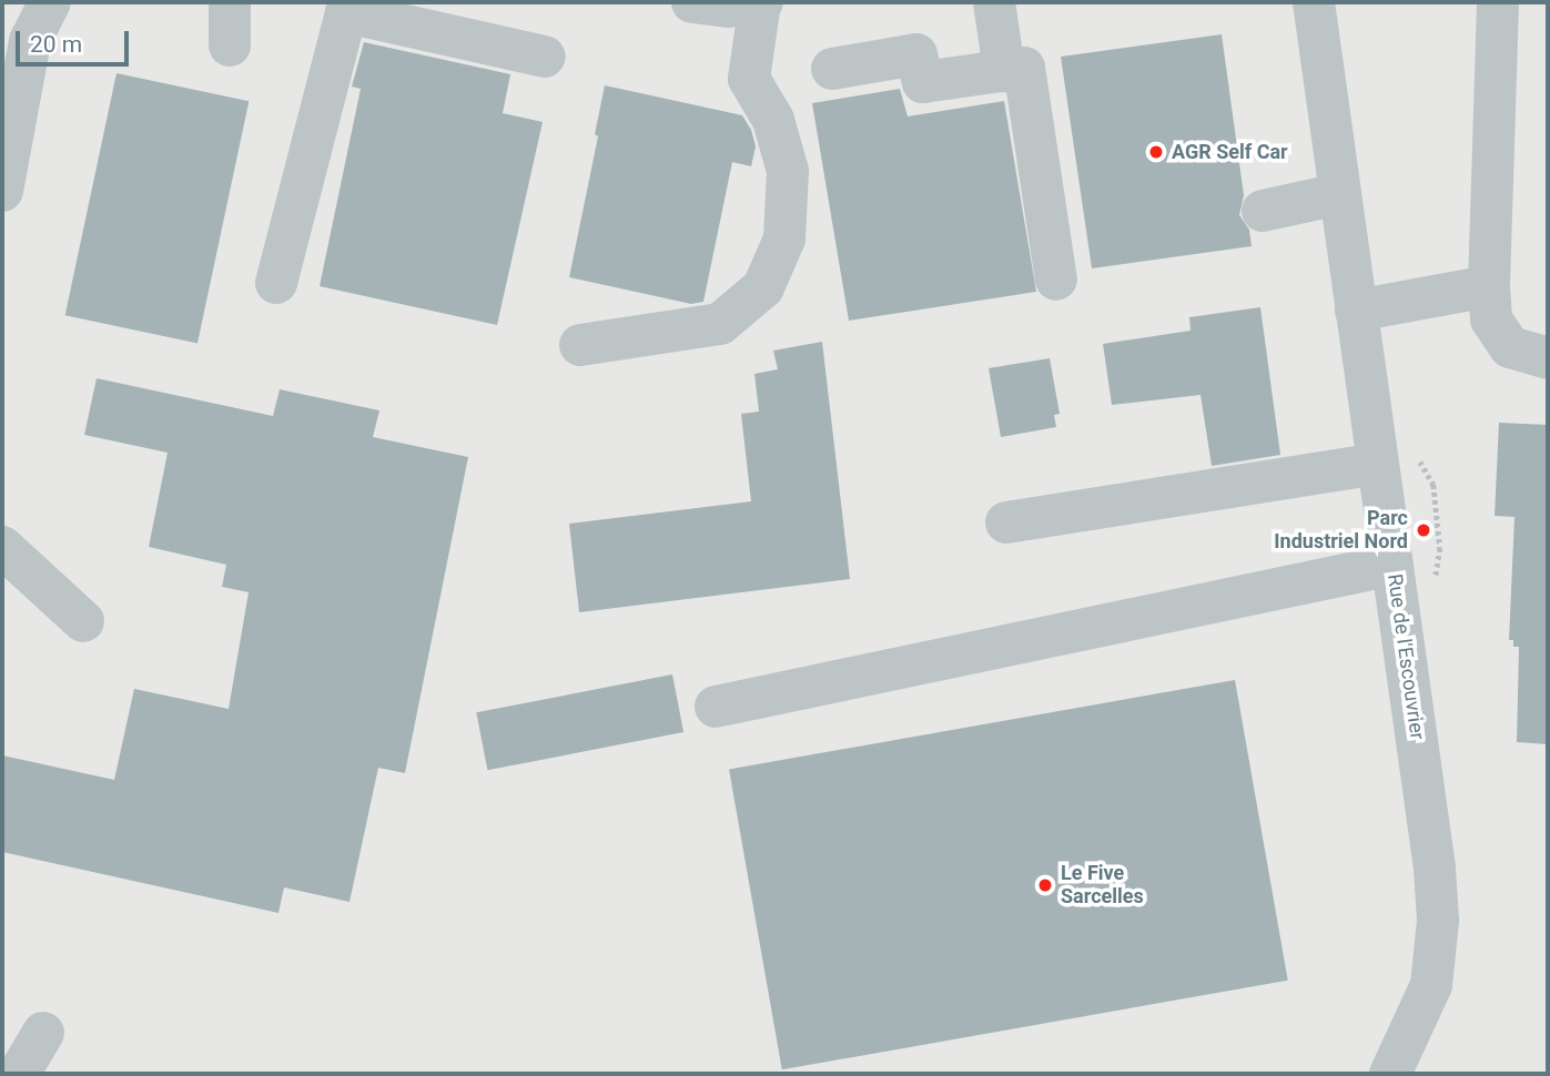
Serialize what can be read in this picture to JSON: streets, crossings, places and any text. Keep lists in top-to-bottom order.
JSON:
{
  "streets": {
    "street": ["Rue de l'Escouvrier"]
  },
  "places": ["AGR Self Car", "Parc Industriel Nord", "Le Five Sarcelles"],
  "scale_bar": "20 m"
}
